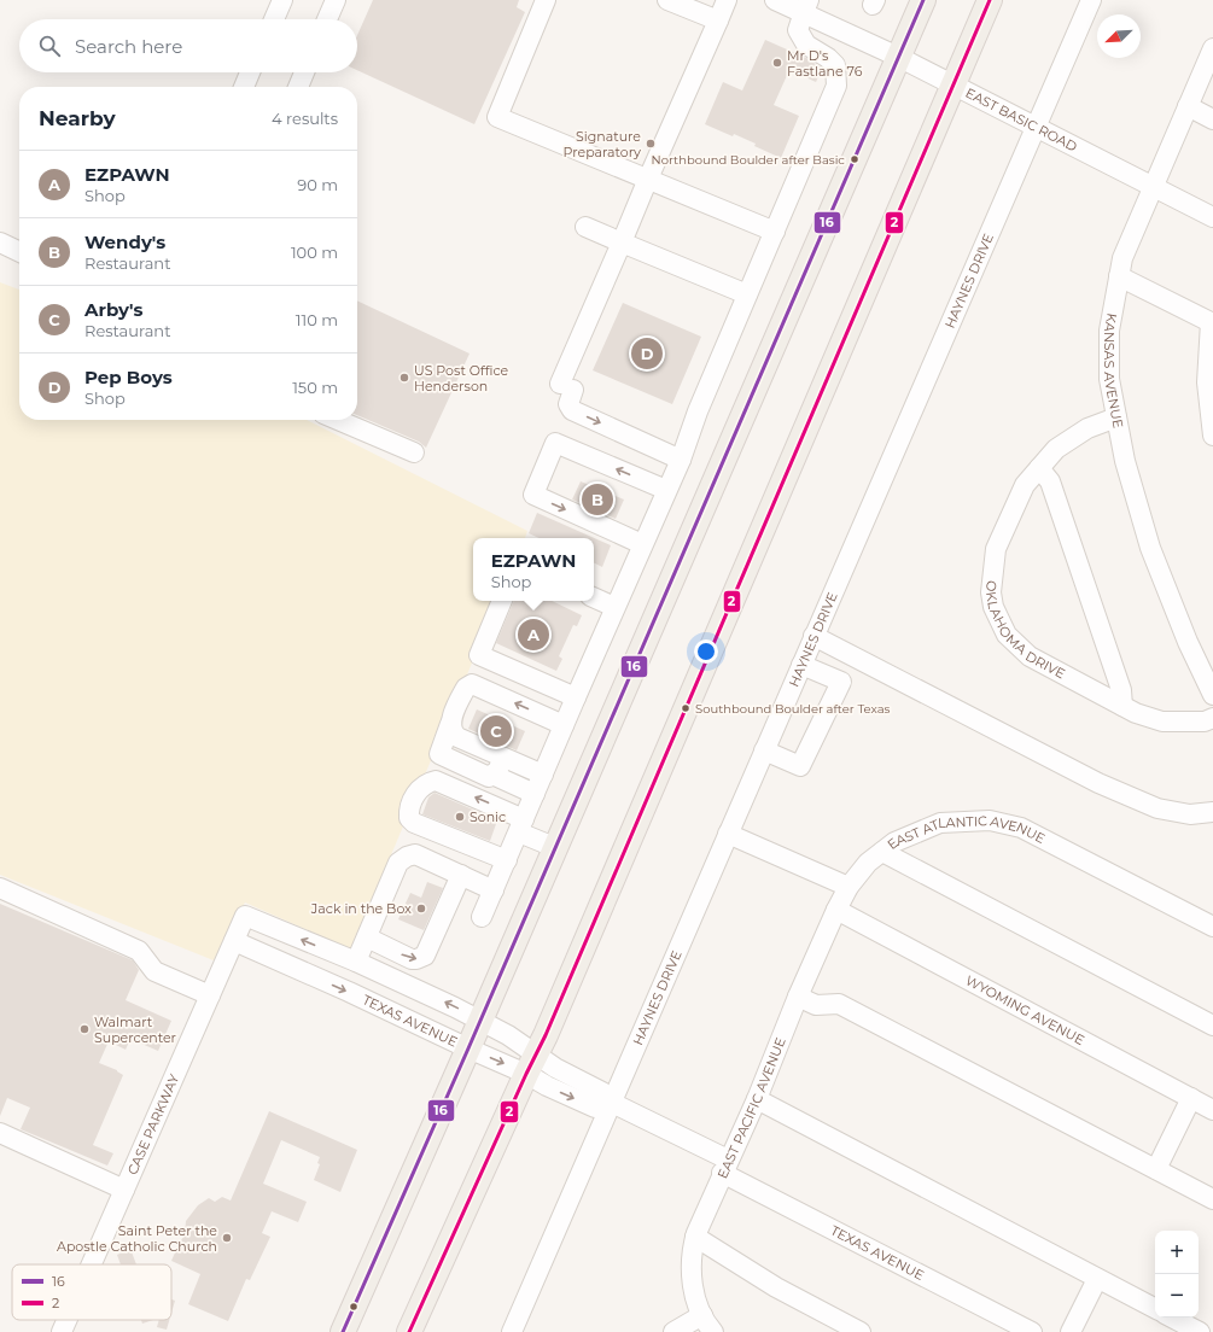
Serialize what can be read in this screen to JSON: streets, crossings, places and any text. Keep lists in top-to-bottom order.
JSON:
{
  "streets": {
    "street": [
      "EAST BASIC ROAD",
      "HAYNES DRIVE",
      "KANSAS AVENUE",
      "OKLAHOMA DRIVE",
      "EAST ATLANTIC AVENUE",
      "WYOMING AVENUE",
      "TEXAS AVENUE",
      "EAST PACIFIC AVENUE",
      "CASE PARKWAY"
    ]
  },
  "crossings": [
    ["EAST BASIC ROAD", "HAYNES DRIVE"],
    ["EAST BASIC ROAD", "KANSAS AVENUE"],
    ["HAYNES DRIVE", "TEXAS AVENUE"],
    ["KANSAS AVENUE", "OKLAHOMA DRIVE"],
    ["EAST ATLANTIC AVENUE", "EAST PACIFIC AVENUE"],
    ["WYOMING AVENUE", "EAST PACIFIC AVENUE"],
    ["TEXAS AVENUE", "EAST PACIFIC AVENUE"],
    ["TEXAS AVENUE", "CASE PARKWAY"]
  ],
  "places": [
    "Mr D's Fastlane 76",
    "Signature Preparatory",
    "Northbound Boulder after Basic",
    "US Post Office Henderson",
    "Southbound Boulder after Texas",
    "Sonic",
    "Jack in the Box",
    "Walmart Supercenter",
    "Saint Peter the Apostle Catholic Church"
  ],
  "lines": ["transit line 16", "transit line 2"],
  "legend": ["16", "2"],
  "north": "bottom left",
  "page": {
    "search": "Search here",
    "heading": ["Nearby", "4 results"],
    "list": [
      {
        "mark": "A",
        "name": "EZPAWN",
        "note": "Shop",
        "value": "90 m"
      },
      {
        "mark": "B",
        "name": "Wendy's",
        "note": "Restaurant",
        "value": "100 m"
      },
      {
        "mark": "C",
        "name": "Arby's",
        "note": "Restaurant",
        "value": "110 m"
      },
      {
        "mark": "D",
        "name": "Pep Boys",
        "note": "Shop",
        "value": "150 m"
      }
    ],
    "pins": [
      "D",
      "B",
      "A",
      "C"
    ],
    "popup": ["EZPAWN", "Shop"],
    "map_buttons": ["+", "−"]
  }
}
